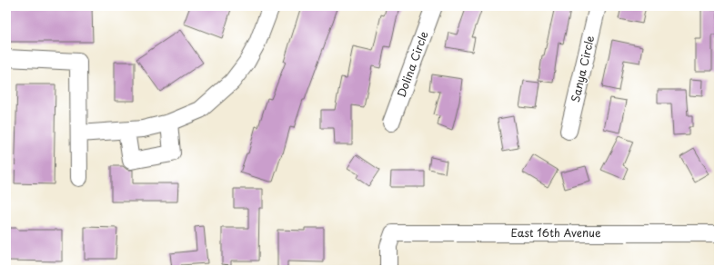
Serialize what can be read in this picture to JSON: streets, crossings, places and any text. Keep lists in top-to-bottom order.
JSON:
{
  "streets": {
    "street": ["Dolina Circle", "Sanya Circle", "East 16th Avenue"]
  }
}
